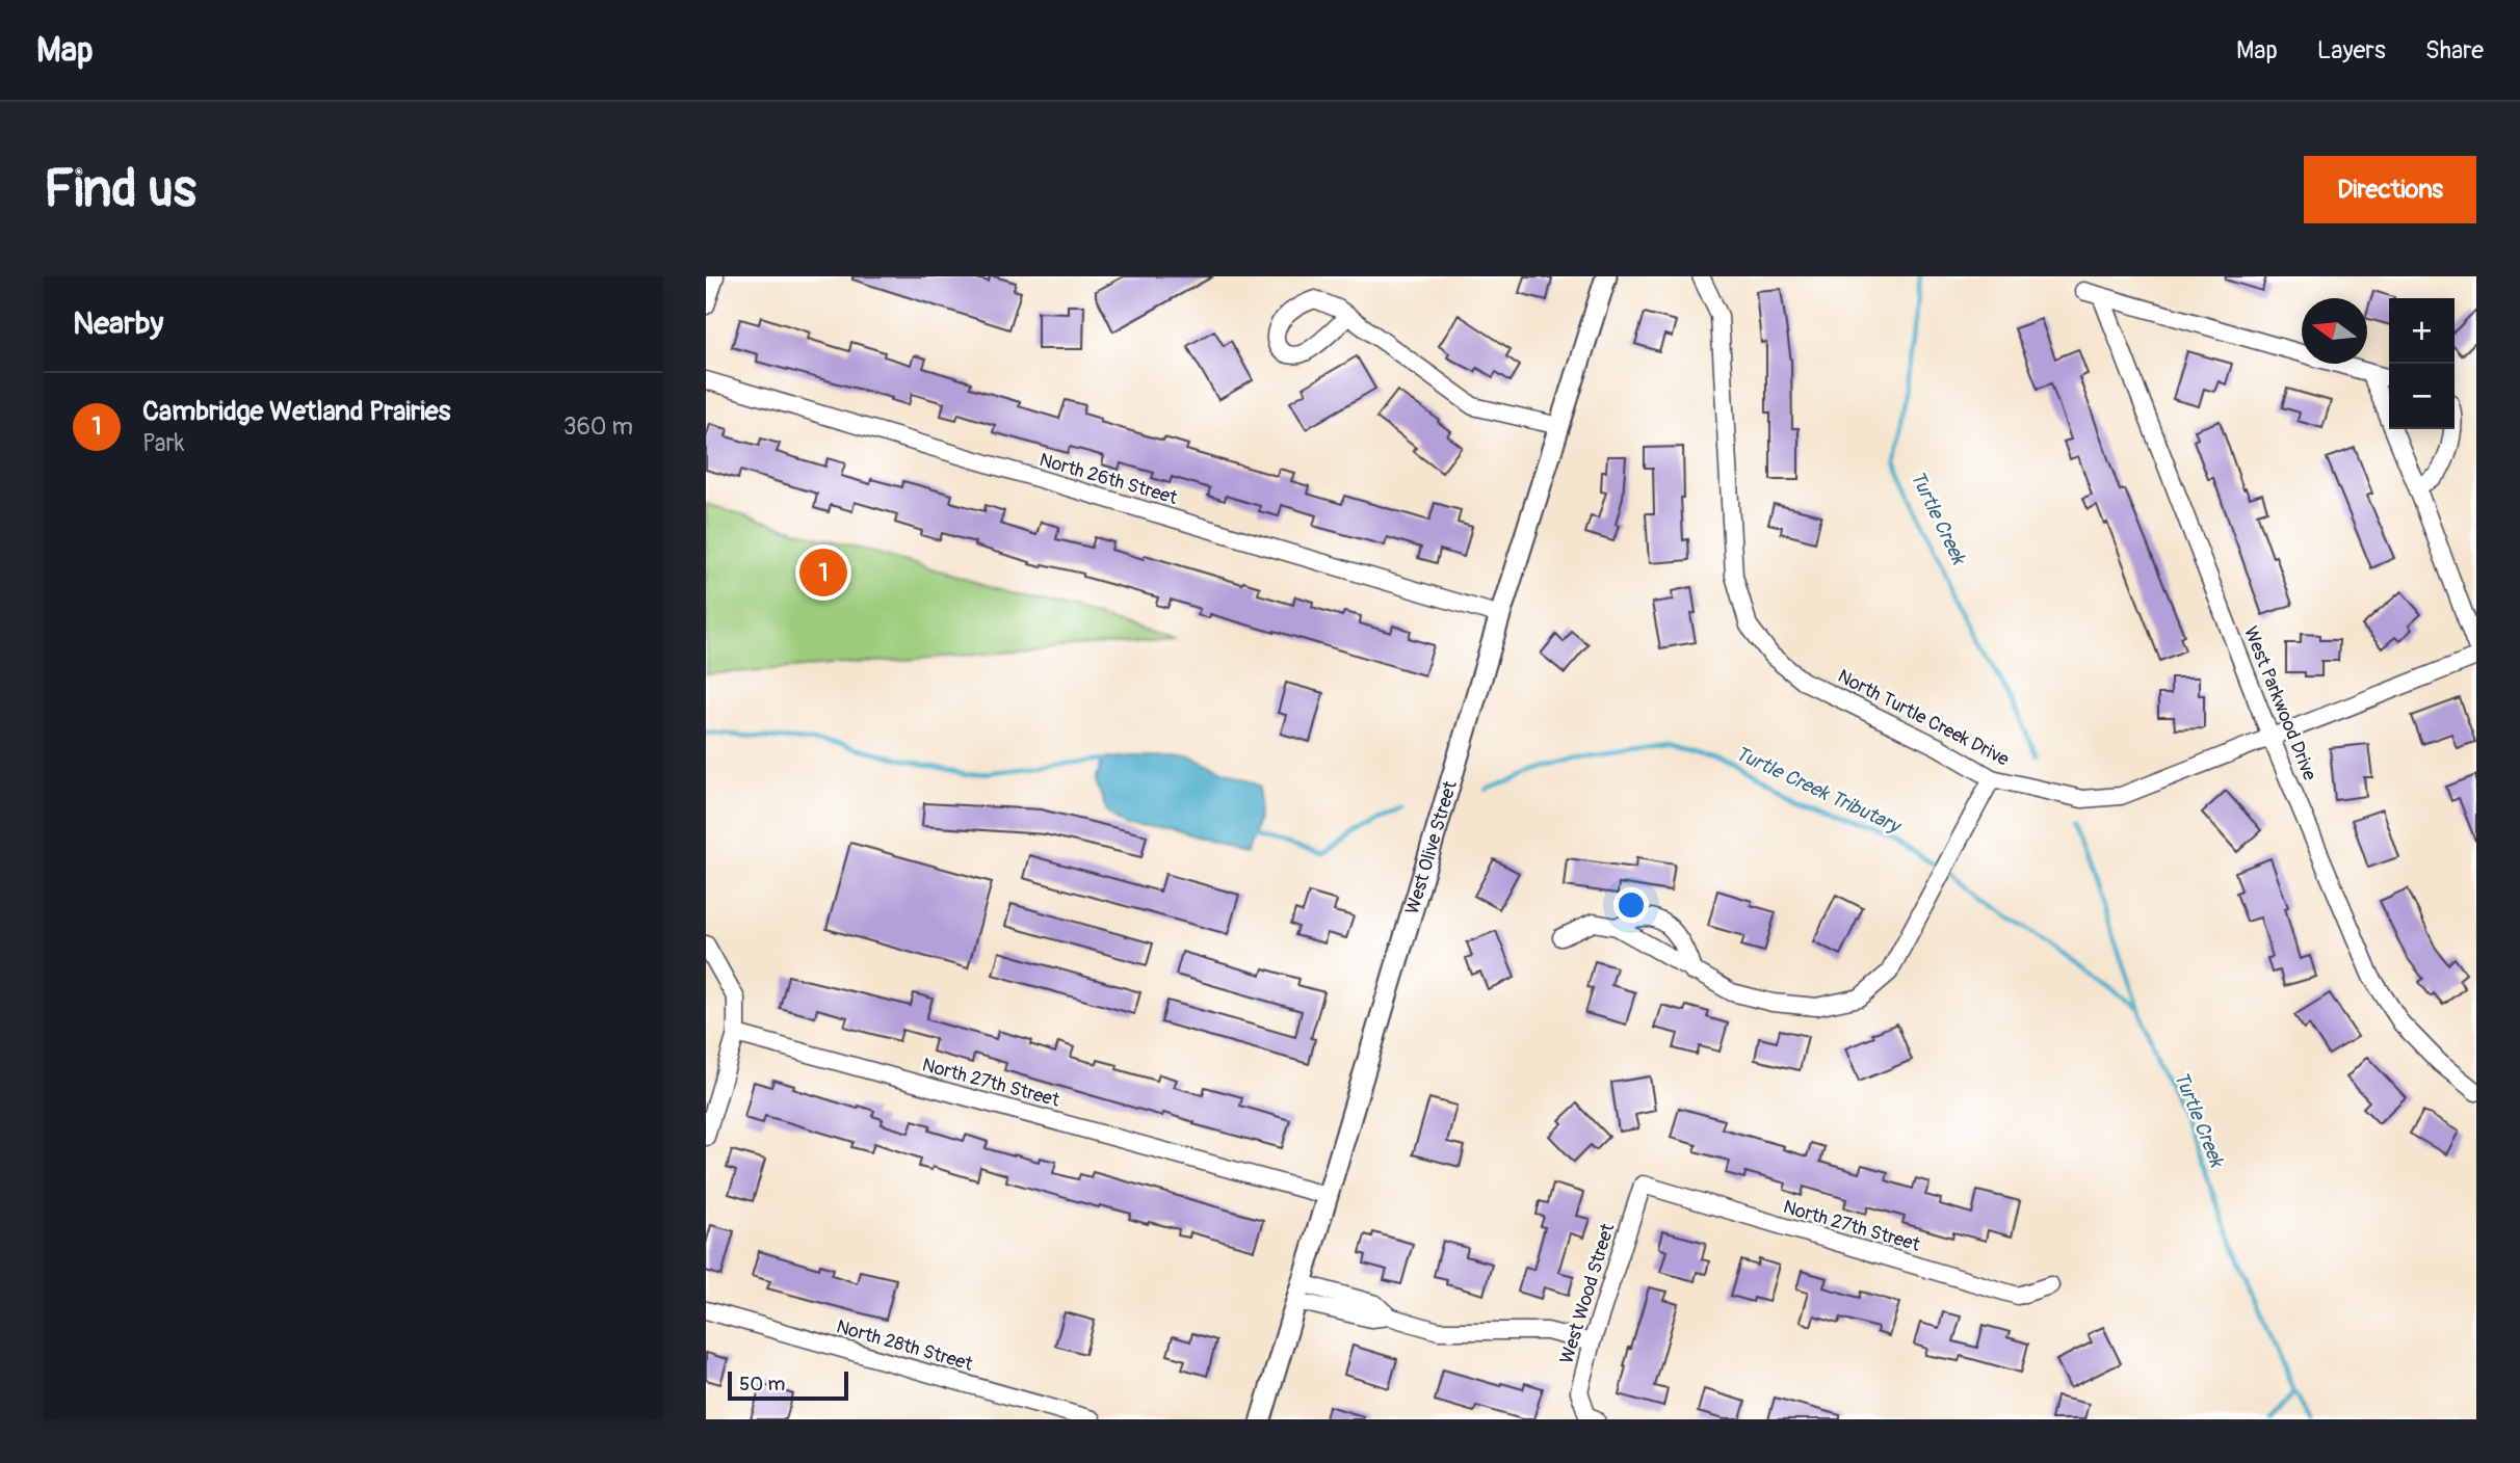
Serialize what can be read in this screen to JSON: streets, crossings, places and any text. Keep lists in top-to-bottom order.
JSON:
{
  "streets": {
    "main road": ["West Olive Street"],
    "street": [
      "North 26th Street",
      "West Parkwood Drive",
      "North Turtle Creek Drive",
      "North 27th Street",
      "West Wood Street",
      "North 28th Street"
    ]
  },
  "crossings": [
    ["North 26th Street", "West Olive Street"],
    ["West Parkwood Drive", "North Turtle Creek Drive"],
    ["West Olive Street", "North 27th Street"],
    ["North 27th Street", "West Wood Street"]
  ],
  "water": ["Turtle Creek", "Turtle Creek Tributary"],
  "scale_bar": "50 m",
  "north": "left",
  "page": {
    "header": "Map",
    "nav": ["Map", "Layers", "Share"],
    "buttons": "Directions",
    "title": "Find us",
    "heading": "Nearby",
    "map_buttons": ["+", "−"],
    "list": [
      {
        "mark": "1",
        "name": "Cambridge Wetland Prairies",
        "note": "Park",
        "value": "360 m"
      }
    ],
    "pins": "1",
    "scale": "50 m"
  }
}
